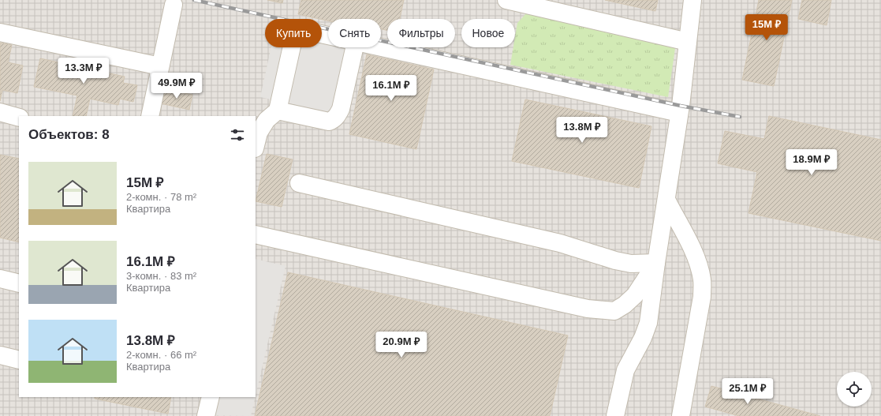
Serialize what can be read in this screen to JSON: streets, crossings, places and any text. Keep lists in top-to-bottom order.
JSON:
{
  "page": {
    "price": [
      "15M ₽",
      "13.3M ₽",
      "49.9M ₽",
      "16.1M ₽",
      "13.8M ₽",
      "18.9M ₽",
      "20.9M ₽",
      "25.1M ₽"
    ],
    "chip": [
      "Купить",
      "Снять",
      "Фильтры",
      "Новое"
    ],
    "heading": "Объектов: 8",
    "list": [
      {
        "name": "15M ₽",
        "note": "2-комн. · 78 m² · Квартира"
      },
      {
        "name": "16.1M ₽",
        "note": "3-комн. · 83 m² · Квартира"
      },
      {
        "name": "13.8M ₽",
        "note": "2-комн. · 66 m² · Квартира"
      }
    ]
  }
}
